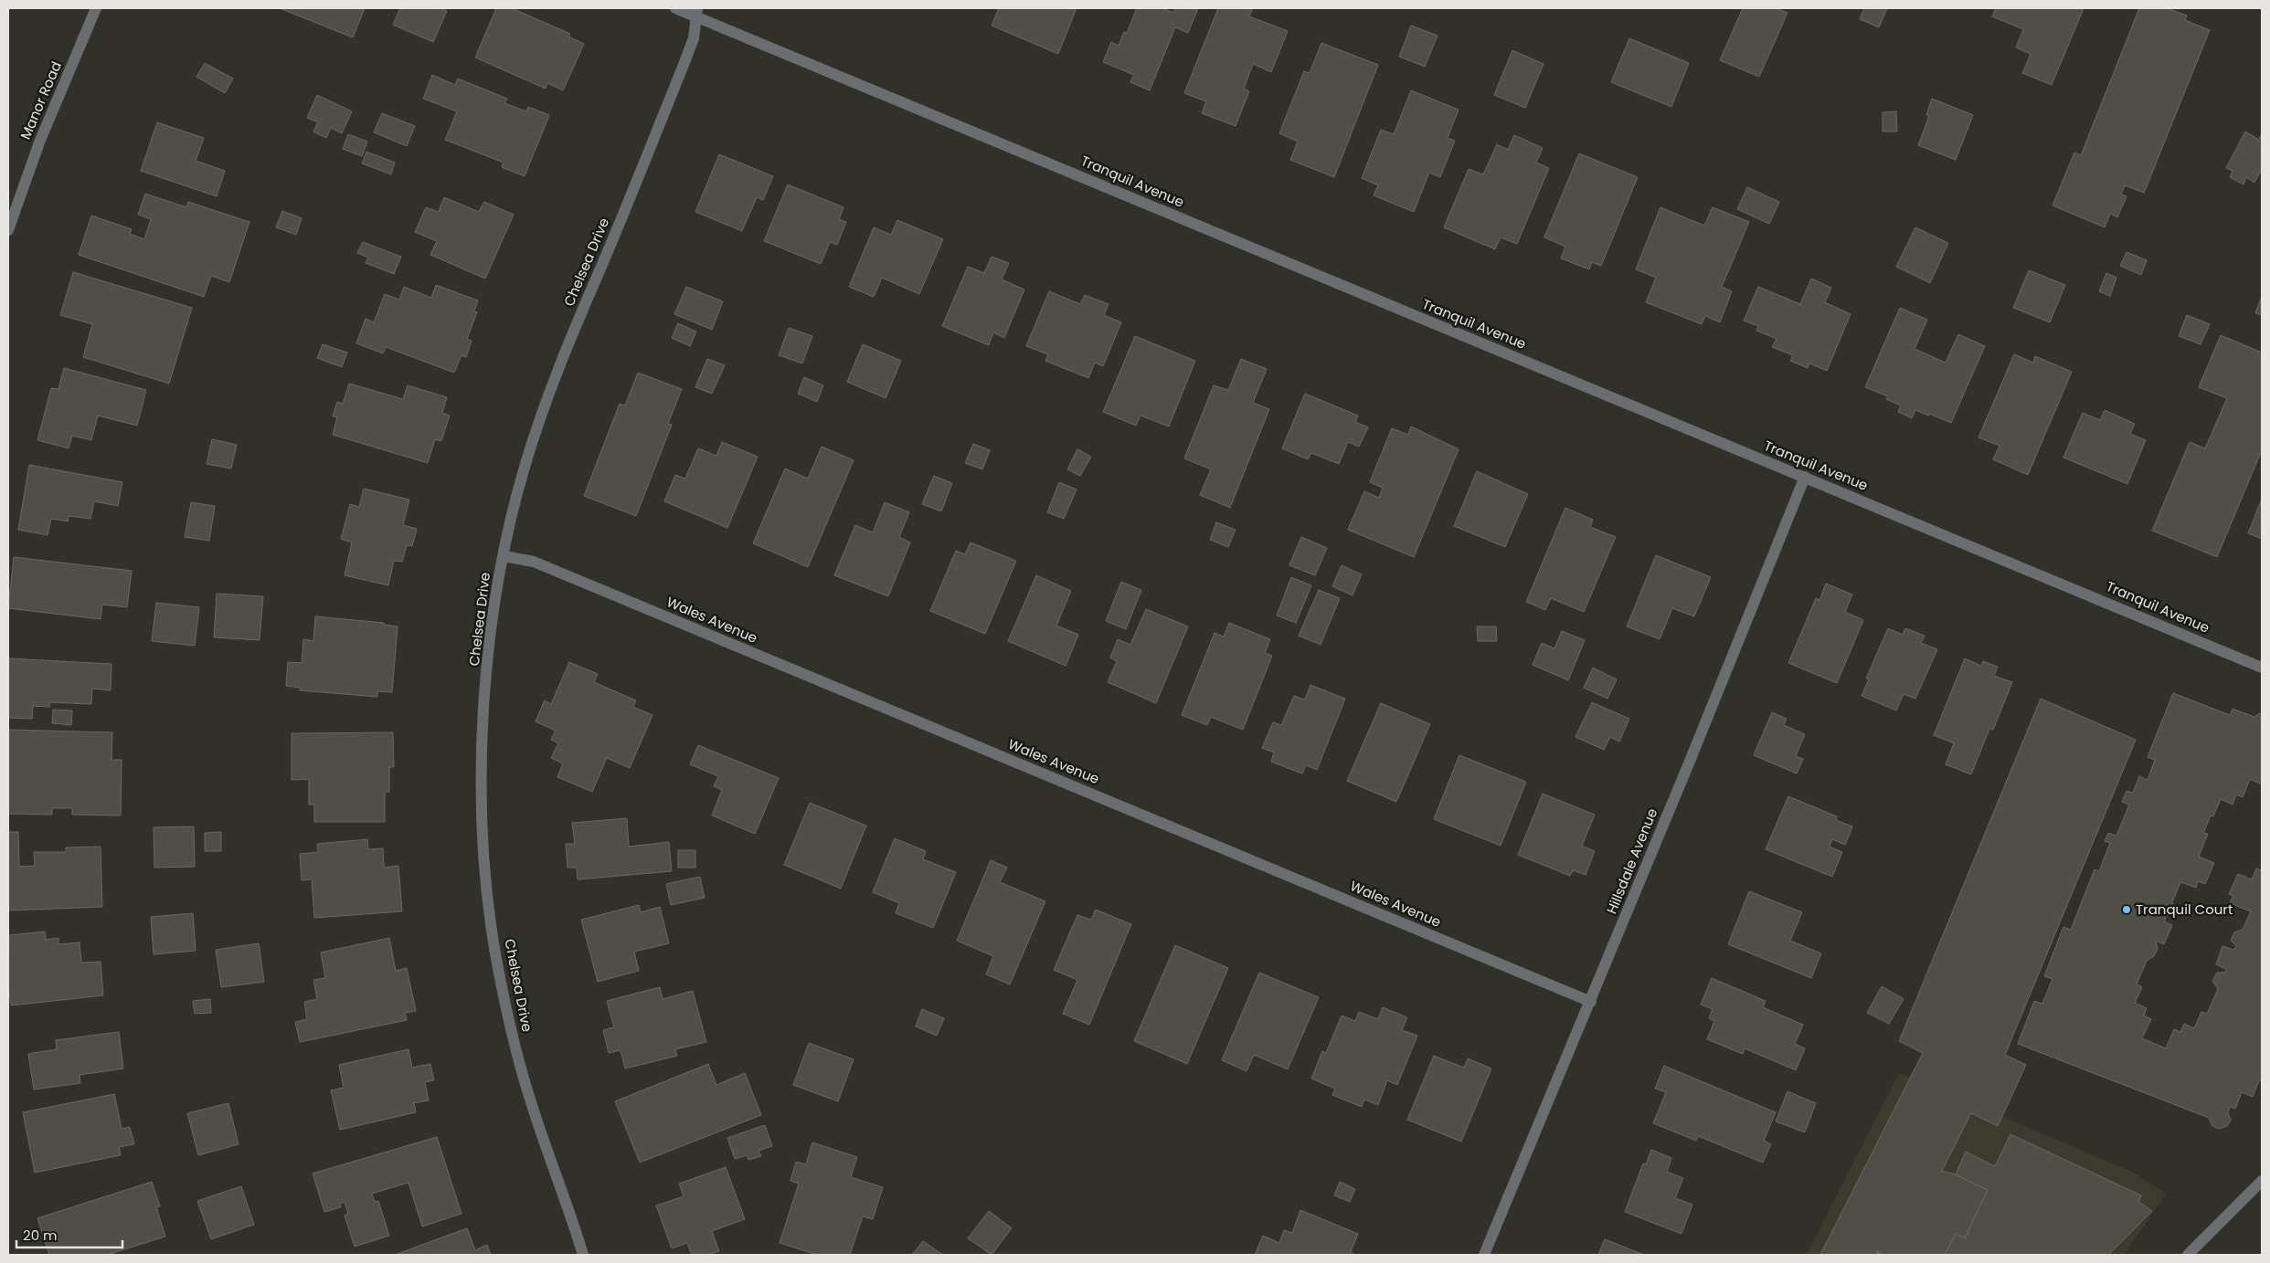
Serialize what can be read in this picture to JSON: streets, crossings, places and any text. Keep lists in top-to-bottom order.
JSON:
{
  "streets": {
    "street": [
      "Manor Road",
      "Tranquil Avenue",
      "Chelsea Drive",
      "Wales Avenue",
      "Hillsdale Avenue"
    ]
  },
  "crossings": [
    ["Tranquil Avenue", "Chelsea Drive"],
    ["Tranquil Avenue", "Hillsdale Avenue"],
    ["Chelsea Drive", "Wales Avenue"],
    ["Wales Avenue", "Hillsdale Avenue"]
  ],
  "places": ["Tranquil Court"],
  "scale_bar": "20 m"
}
